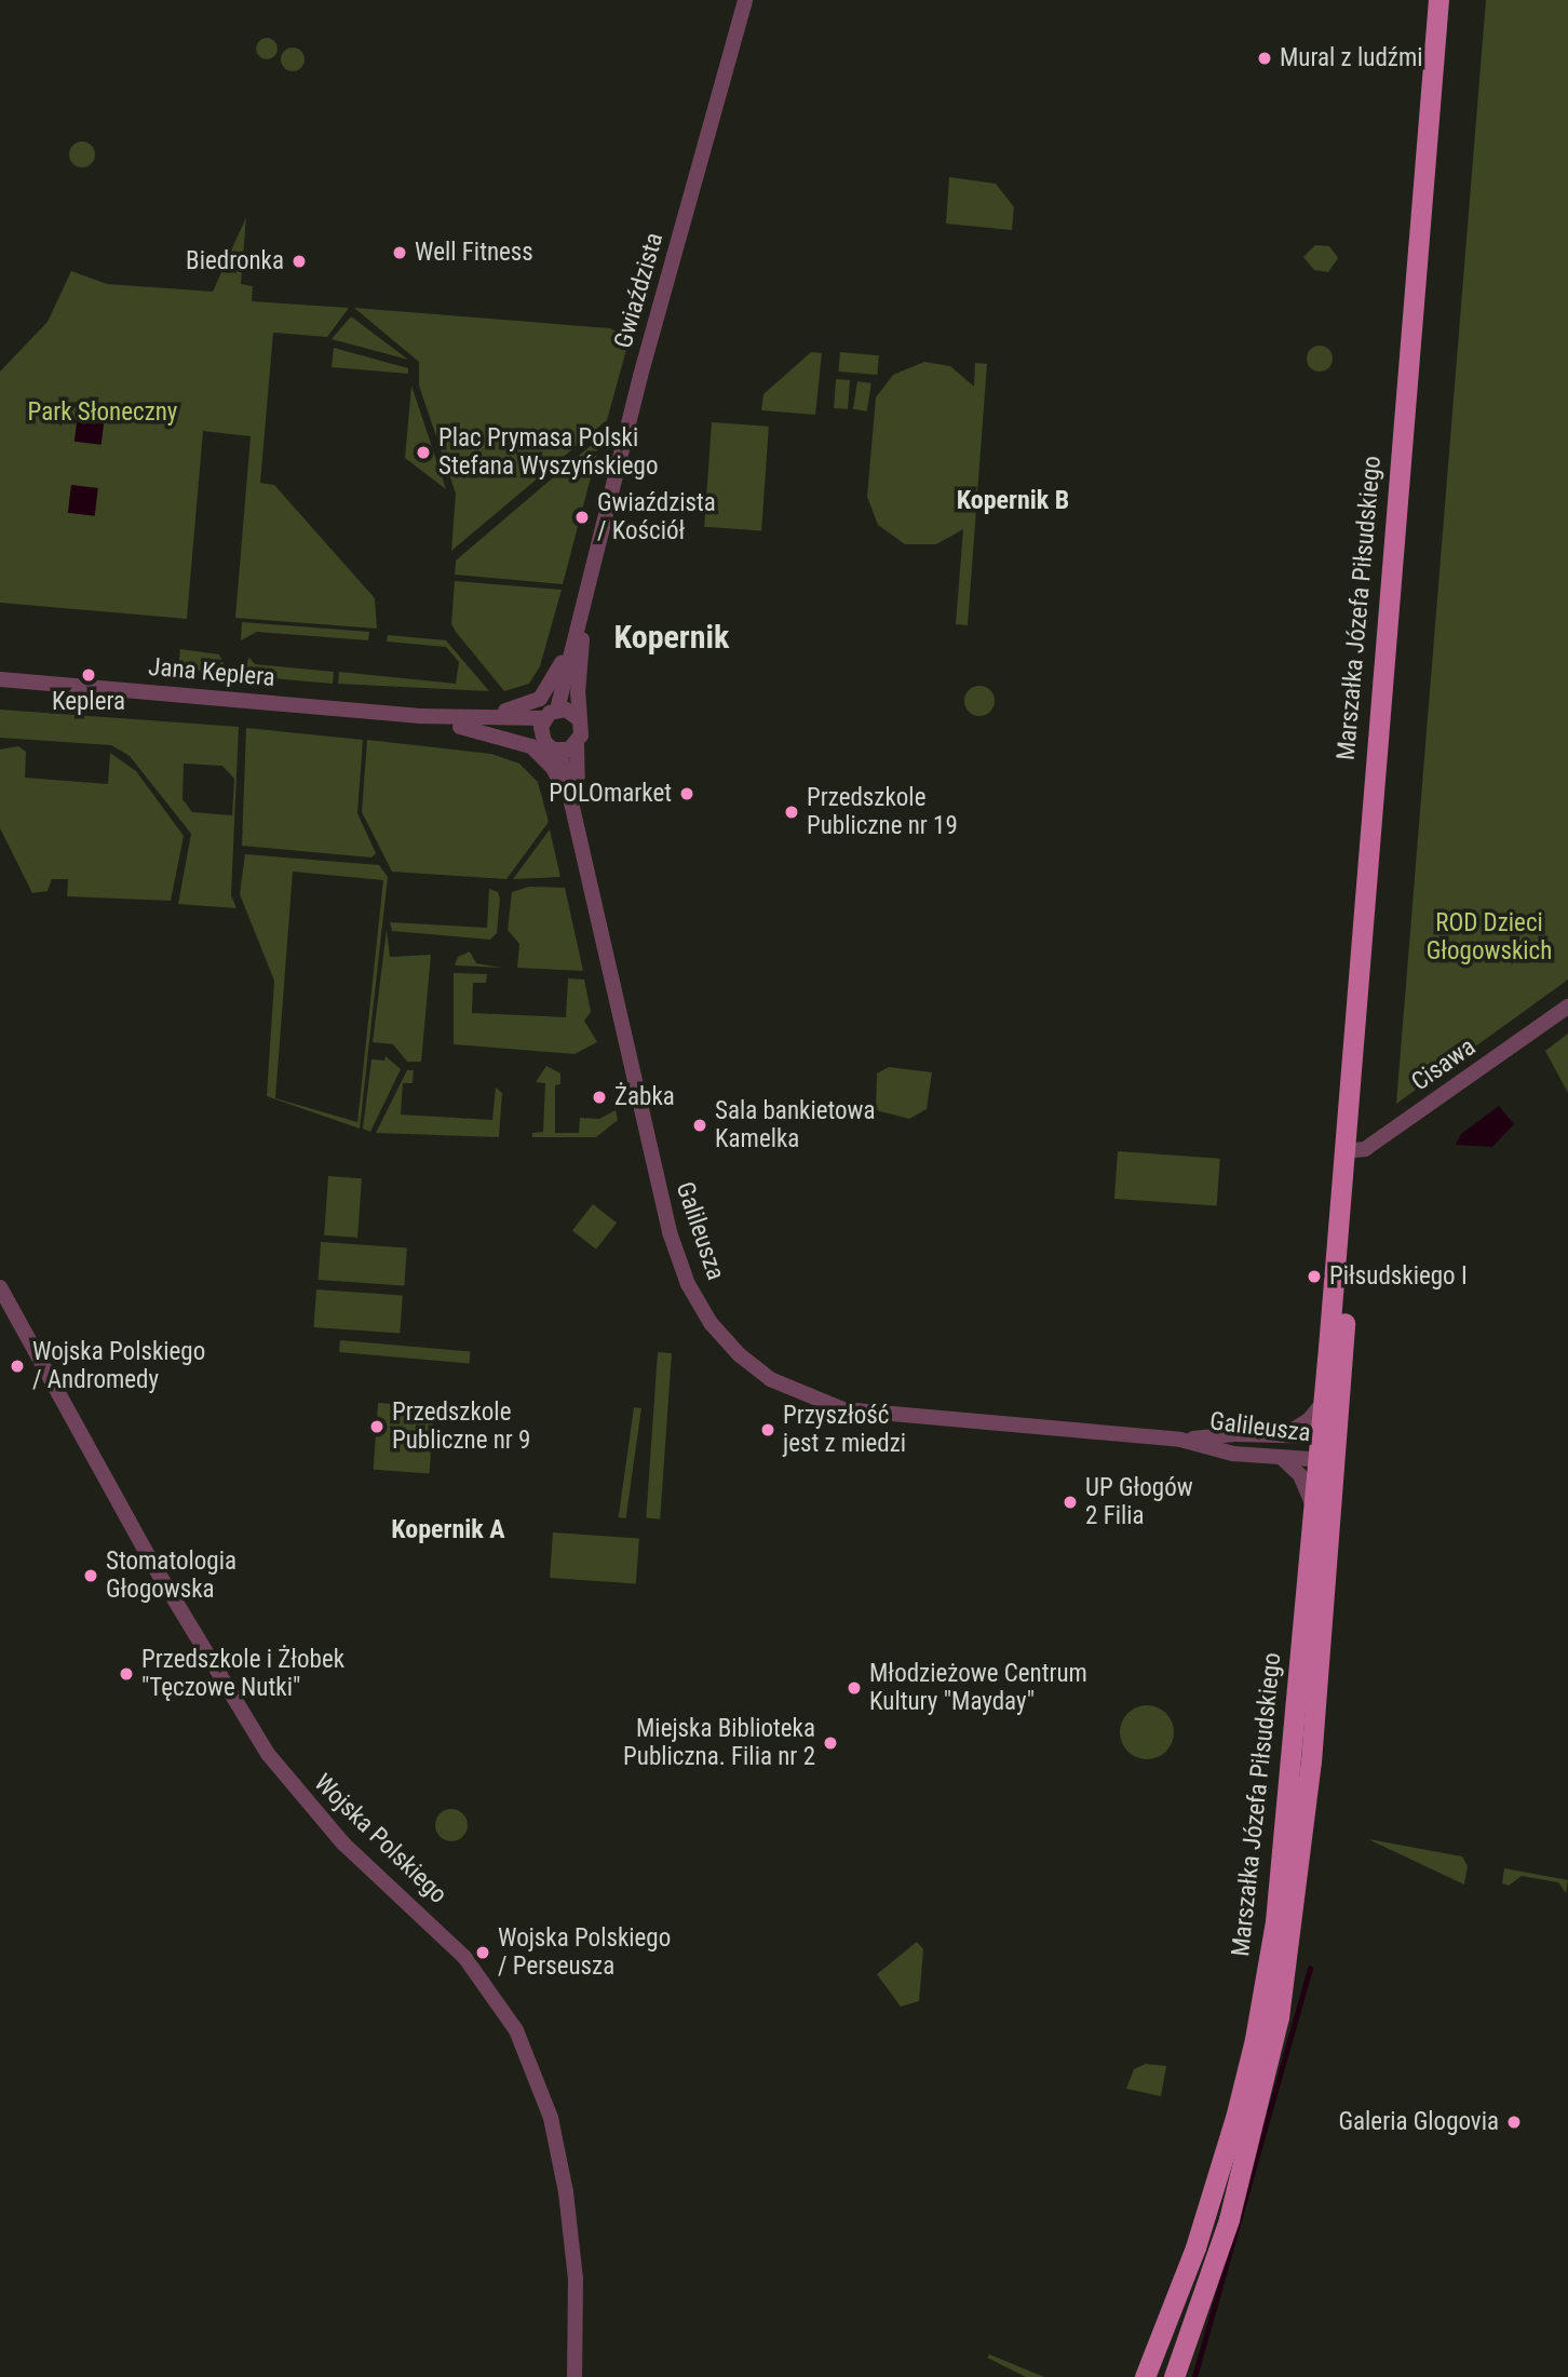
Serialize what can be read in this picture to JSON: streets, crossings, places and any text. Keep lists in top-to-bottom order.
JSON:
{
  "streets": {
    "main road": ["Marszałka Józefa Piłsudskiego"],
    "street": [
      "Gwiaździsta",
      "Jana Keplera",
      "Cisawa",
      "Galileusza",
      "Wojska Polskiego"
    ]
  },
  "crossings": [
    ["Gwiaździsta", "Jana Keplera"],
    ["Gwiaździsta", "Galileusza"],
    ["Marszałka Józefa Piłsudskiego", "Cisawa"],
    ["Marszałka Józefa Piłsudskiego", "Galileusza"],
    ["Jana Keplera", "Galileusza"]
  ],
  "districts": ["Kopernik B", "Kopernik", "Kopernik A"],
  "parks": ["Park Słoneczny", "ROD Dzieci Głogowskich"],
  "places": [
    "Mural z ludźmi",
    "Well Fitness",
    "Biedronka",
    "Plac Prymasa Polski Stefana Wyszyńskiego",
    "Gwiaździsta / Kościół",
    "Keplera",
    "POLOmarket",
    "Przedszkole Publiczne nr 19",
    "Żabka",
    "Sala bankietowa Kamelka",
    "Piłsudskiego I",
    "Wojska Polskiego / Andromedy",
    "Przedszkole Publiczne nr 9",
    "Przyszłość jest z miedzi",
    "UP Głogów 2 Filia",
    "Stomatologia Głogowska",
    "Przedszkole i Żłobek \"Tęczowe Nutki\"",
    "Młodzieżowe Centrum Kultury \"Mayday\"",
    "Miejska Biblioteka Publiczna. Filia nr 2",
    "Wojska Polskiego / Perseusza",
    "Galeria Glogovia"
  ]
}
